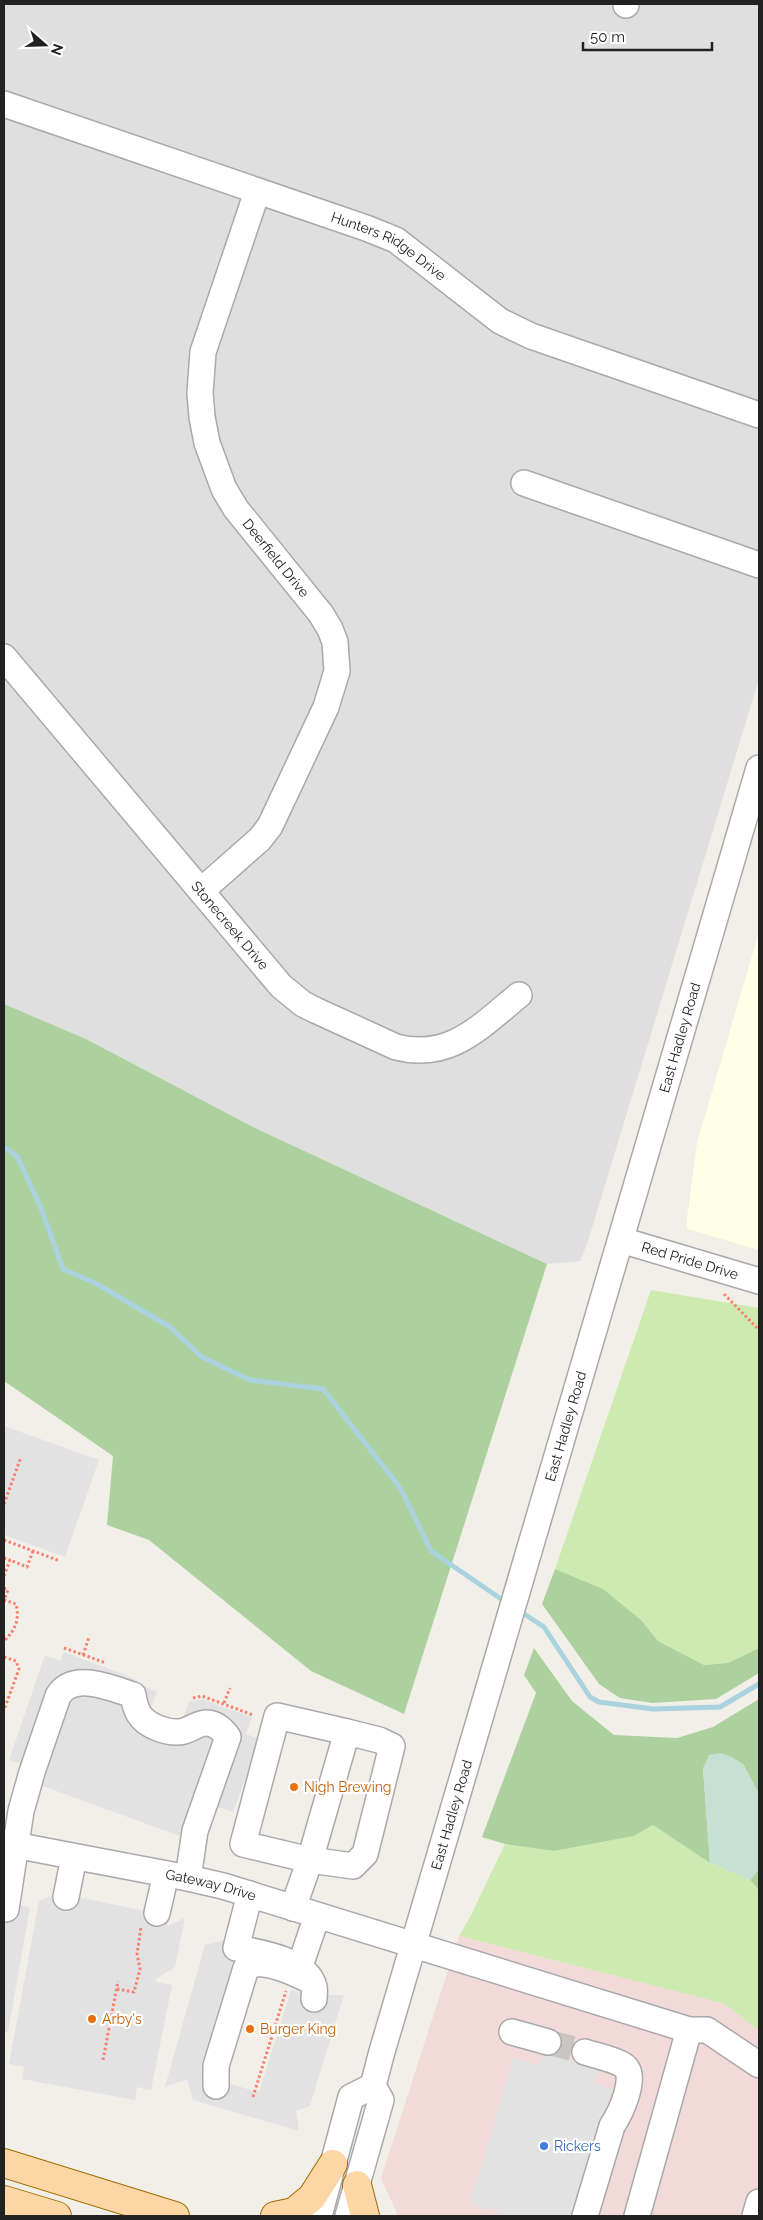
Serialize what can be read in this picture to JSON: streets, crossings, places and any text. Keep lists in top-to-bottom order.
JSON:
{
  "streets": {
    "street": [
      "Hunters Ridge Drive",
      "Deerfield Drive",
      "Stonecreek Drive",
      "East Hadley Road",
      "Red Pride Drive",
      "Gateway Drive"
    ]
  },
  "crossings": [
    ["Hunters Ridge Drive", "Deerfield Drive"],
    ["Deerfield Drive", "Stonecreek Drive"],
    ["East Hadley Road", "Red Pride Drive"],
    ["East Hadley Road", "Gateway Drive"]
  ],
  "places": [
    "Nigh Brewing",
    "Arby's",
    "Burger King",
    "Rickers"
  ],
  "scale_bar": "50 m",
  "north": "right"
}
